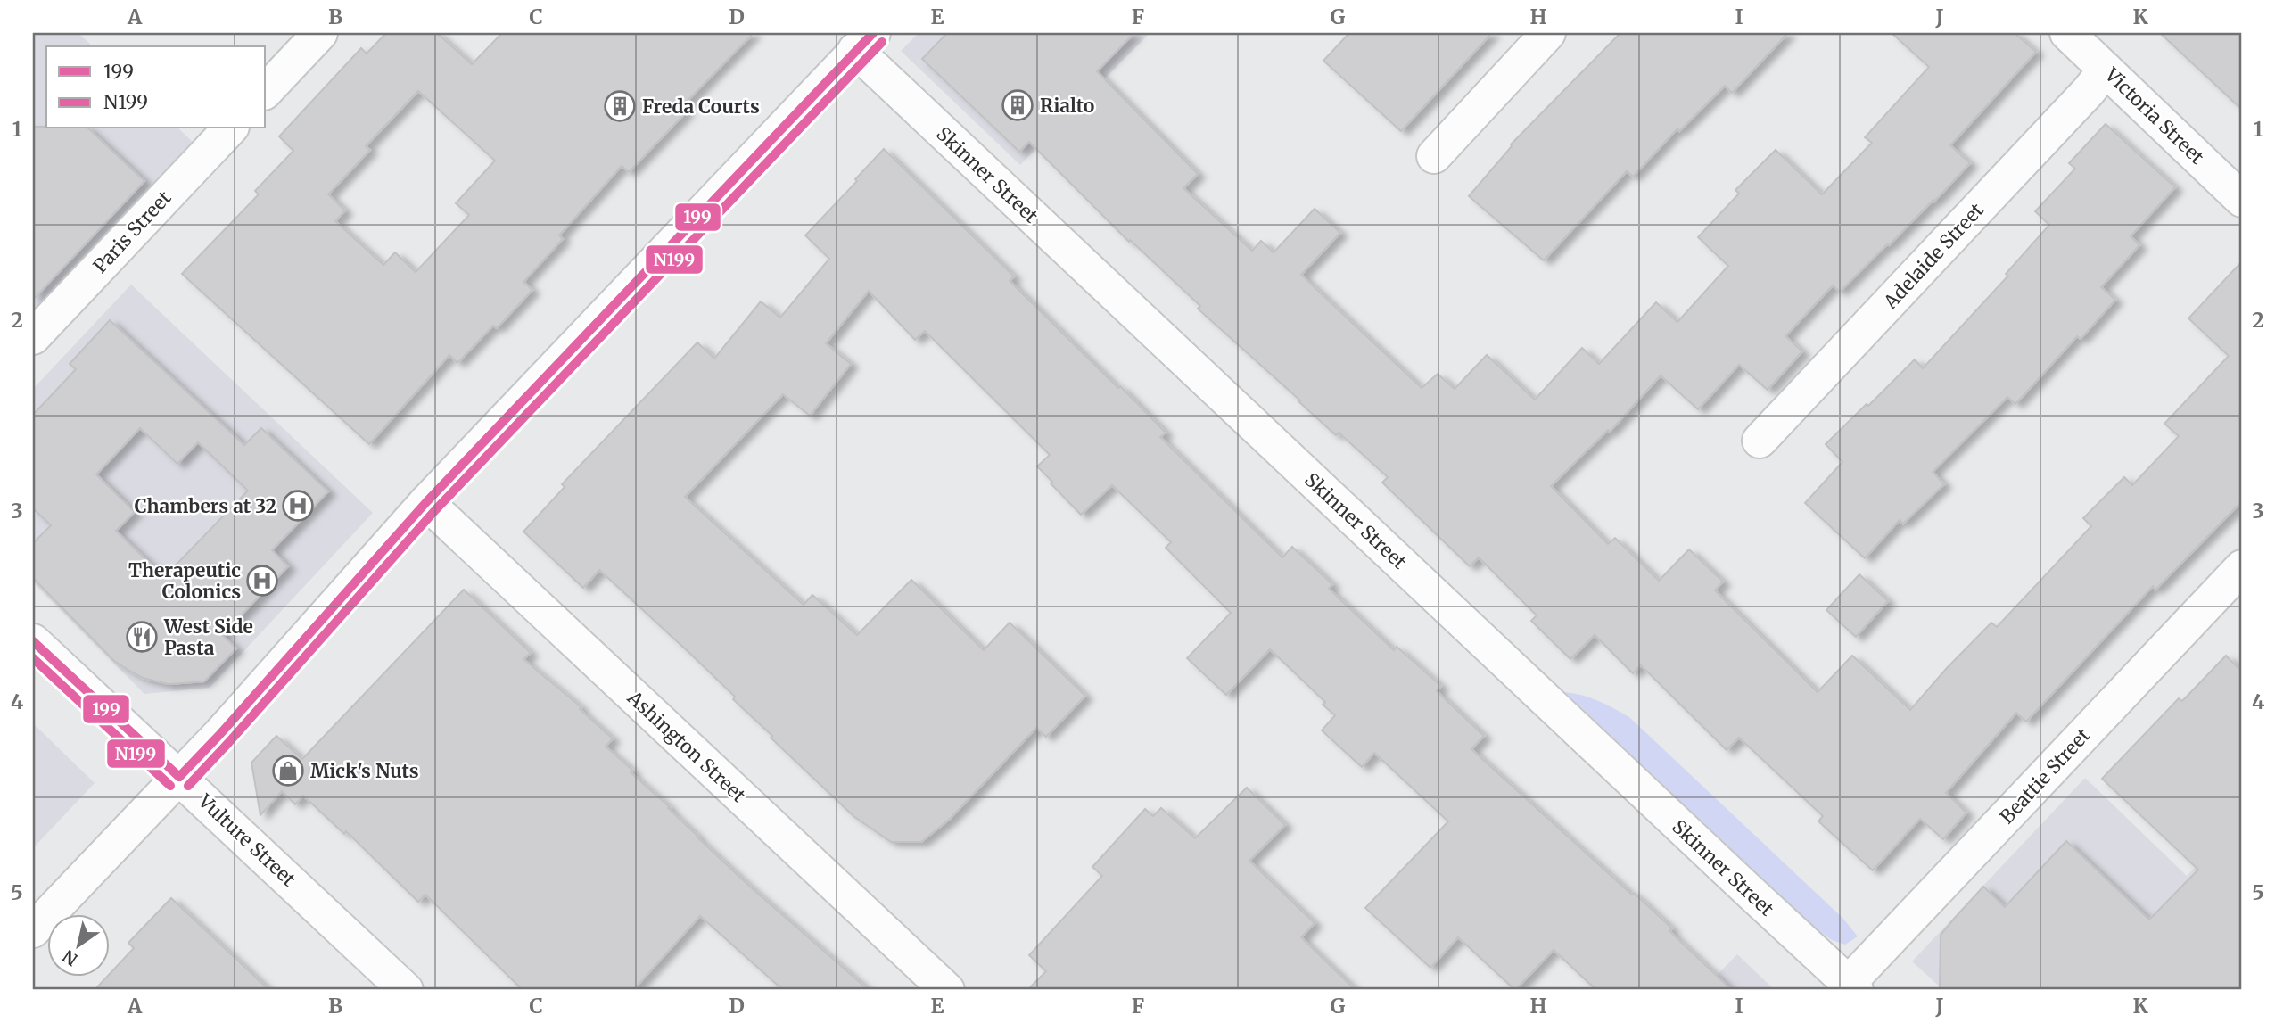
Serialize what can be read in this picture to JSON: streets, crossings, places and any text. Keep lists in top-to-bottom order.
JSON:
{
  "streets": {
    "street": [
      "Victoria Street",
      "Skinner Street",
      "Paris Street",
      "Adelaide Street",
      "Ashington Street",
      "Beattie Street",
      "Vulture Street"
    ]
  },
  "crossings": [
    ["Victoria Street", "Adelaide Street"],
    ["Skinner Street", "Beattie Street"]
  ],
  "places": {
    "building": ["Rialto", "Freda Courts"],
    "hospital": ["Chambers at 32", "Therapeutic Colonics"],
    "restaurant": ["West Side Pasta"],
    "shop": ["Mick's Nuts"]
  },
  "lines": ["transit line 199", "transit line N199"],
  "legend": ["199", "N199"],
  "north": "bottom left",
  "grid": {
    "columns": [
      "A",
      "B",
      "C",
      "D",
      "E",
      "F",
      "G",
      "H",
      "I",
      "J",
      "K"
    ],
    "rows": [
      "1",
      "2",
      "3",
      "4",
      "5"
    ]
  }
}
